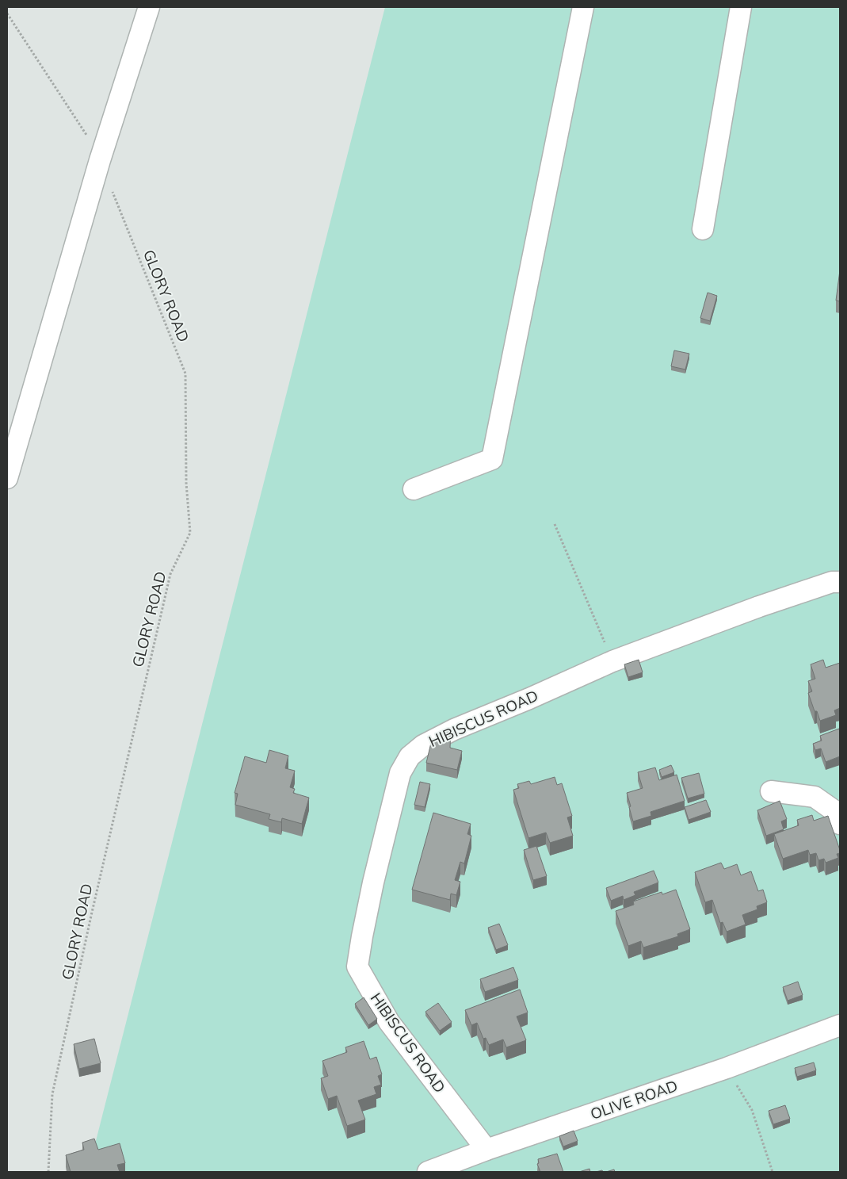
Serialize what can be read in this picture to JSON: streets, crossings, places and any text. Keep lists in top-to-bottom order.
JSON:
{
  "streets": {
    "street": ["HIBISCUS ROAD", "OLIVE ROAD"],
    "path": ["GLORY ROAD"]
  },
  "crossings": [
    ["HIBISCUS ROAD", "OLIVE ROAD"]
  ]
}
